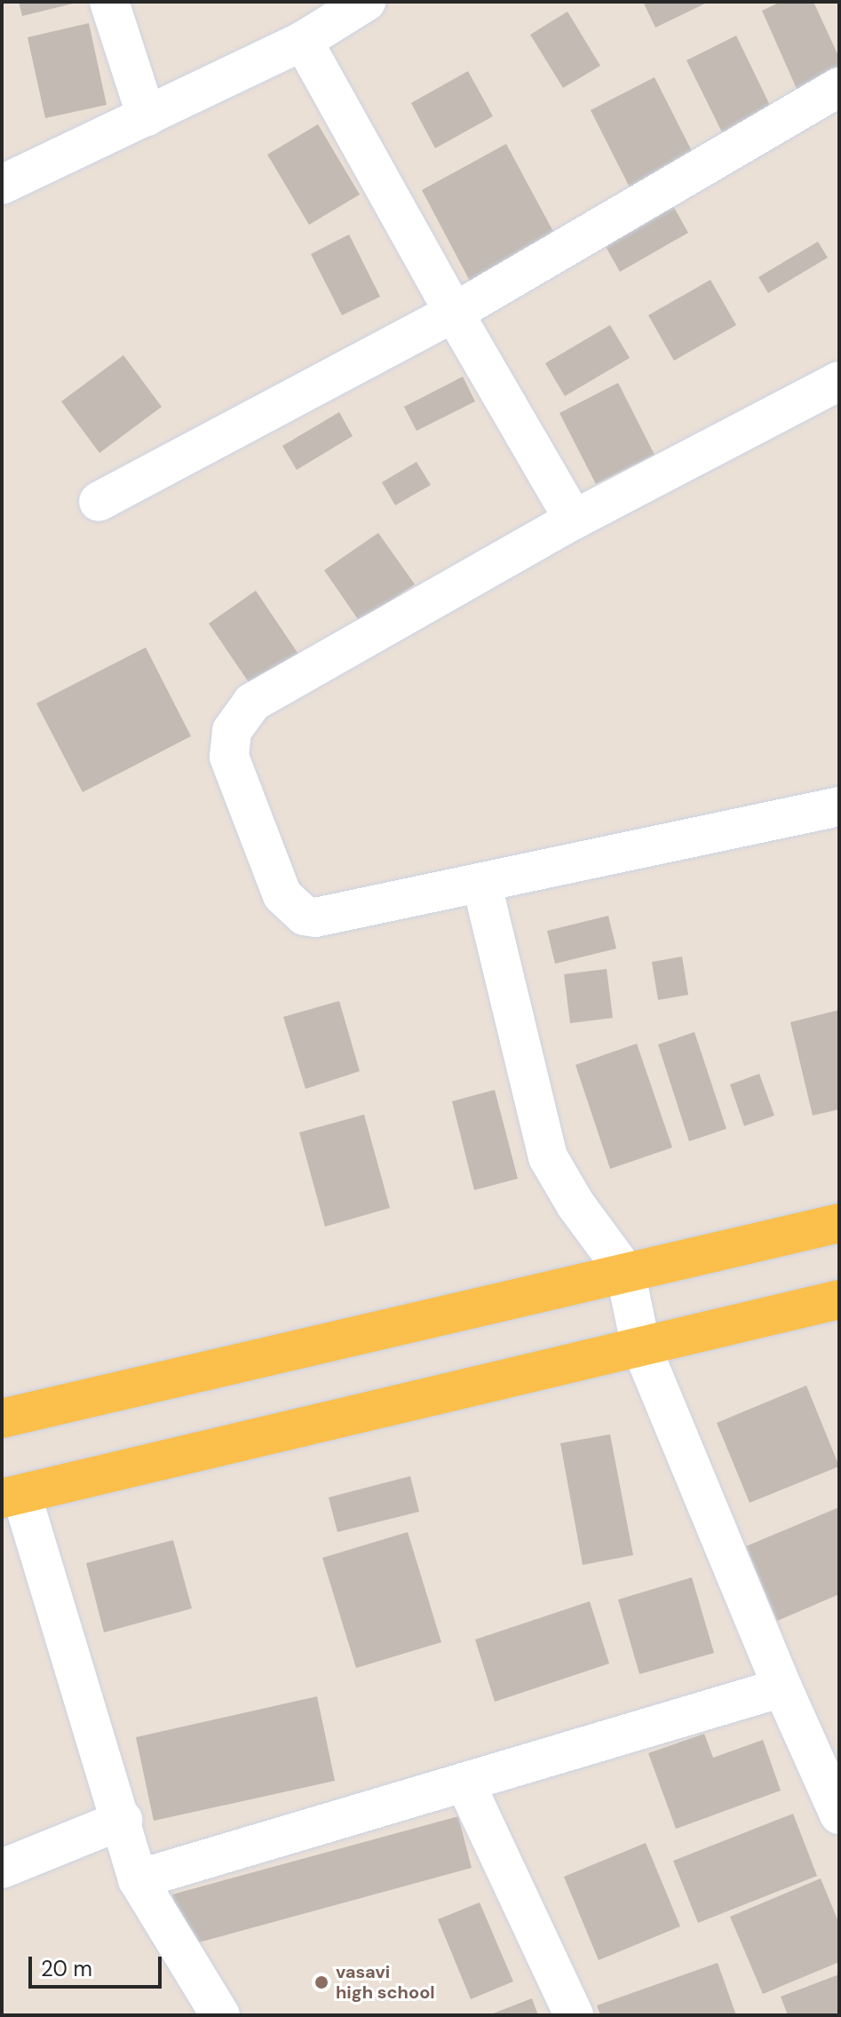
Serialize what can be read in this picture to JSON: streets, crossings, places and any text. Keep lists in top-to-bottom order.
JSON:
{
  "places": ["vasavi high school"],
  "scale_bar": "20 m"
}
